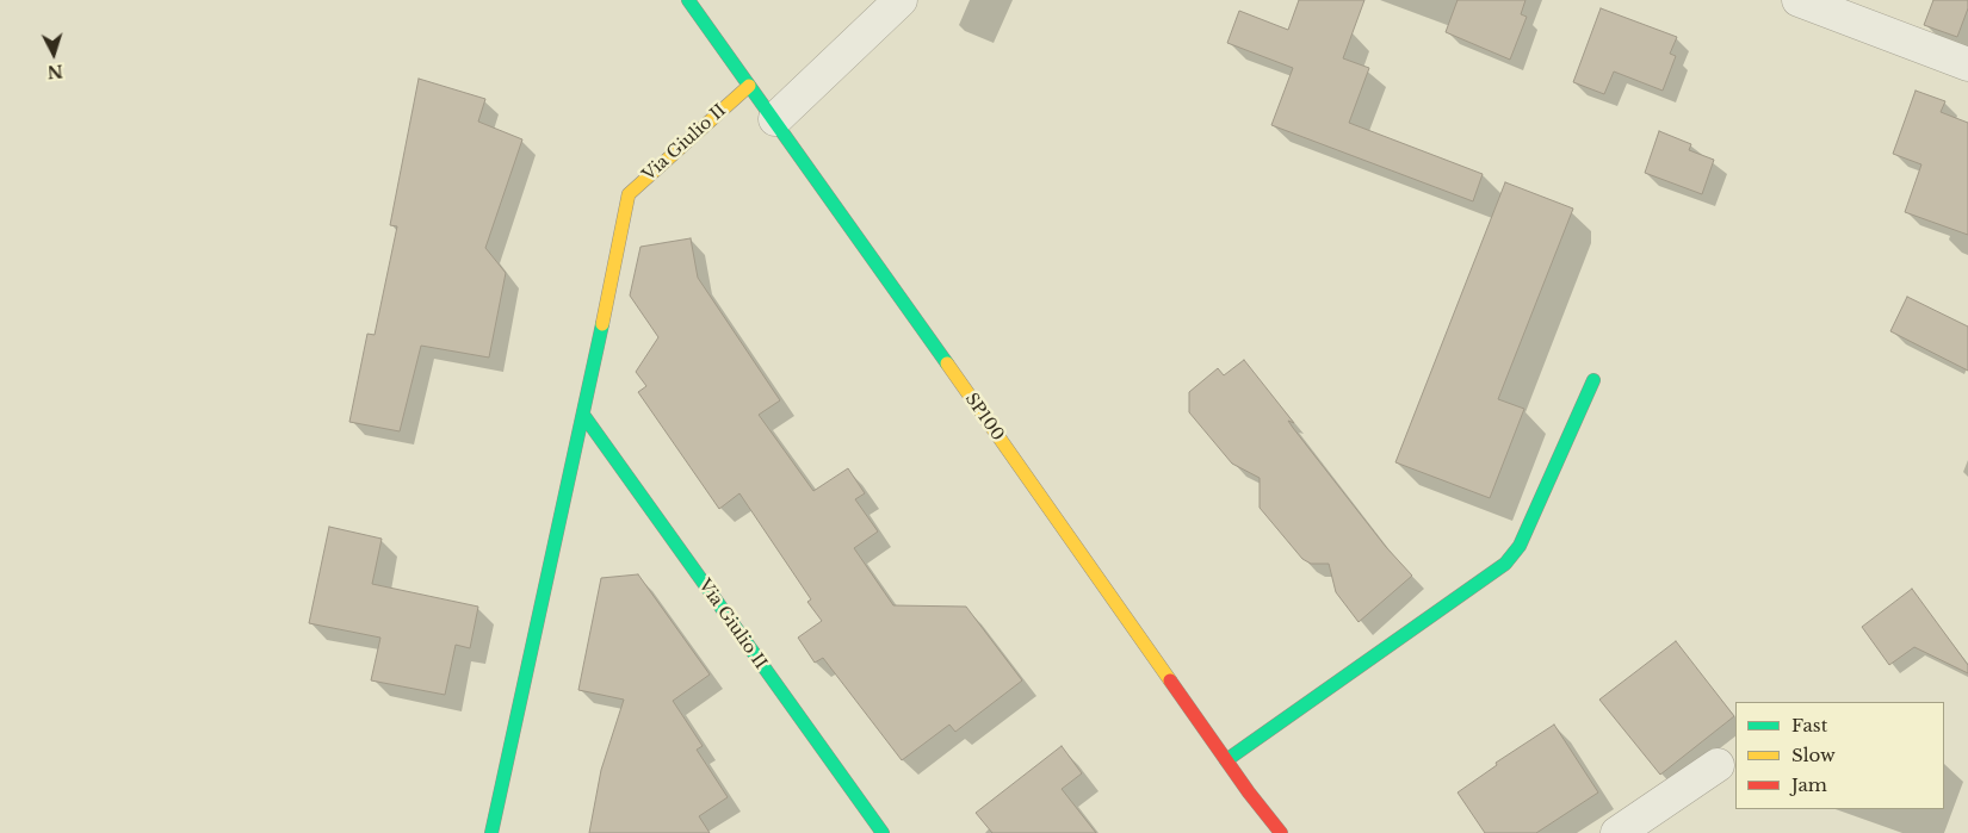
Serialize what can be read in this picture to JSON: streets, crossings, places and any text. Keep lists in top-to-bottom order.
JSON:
{
  "streets": {
    "street": ["Via Giulio II", "SP100"]
  },
  "crossings": [
    ["Via Giulio II", "SP100"]
  ],
  "legend": ["Fast", "Slow", "Jam"],
  "north": "bottom"
}
